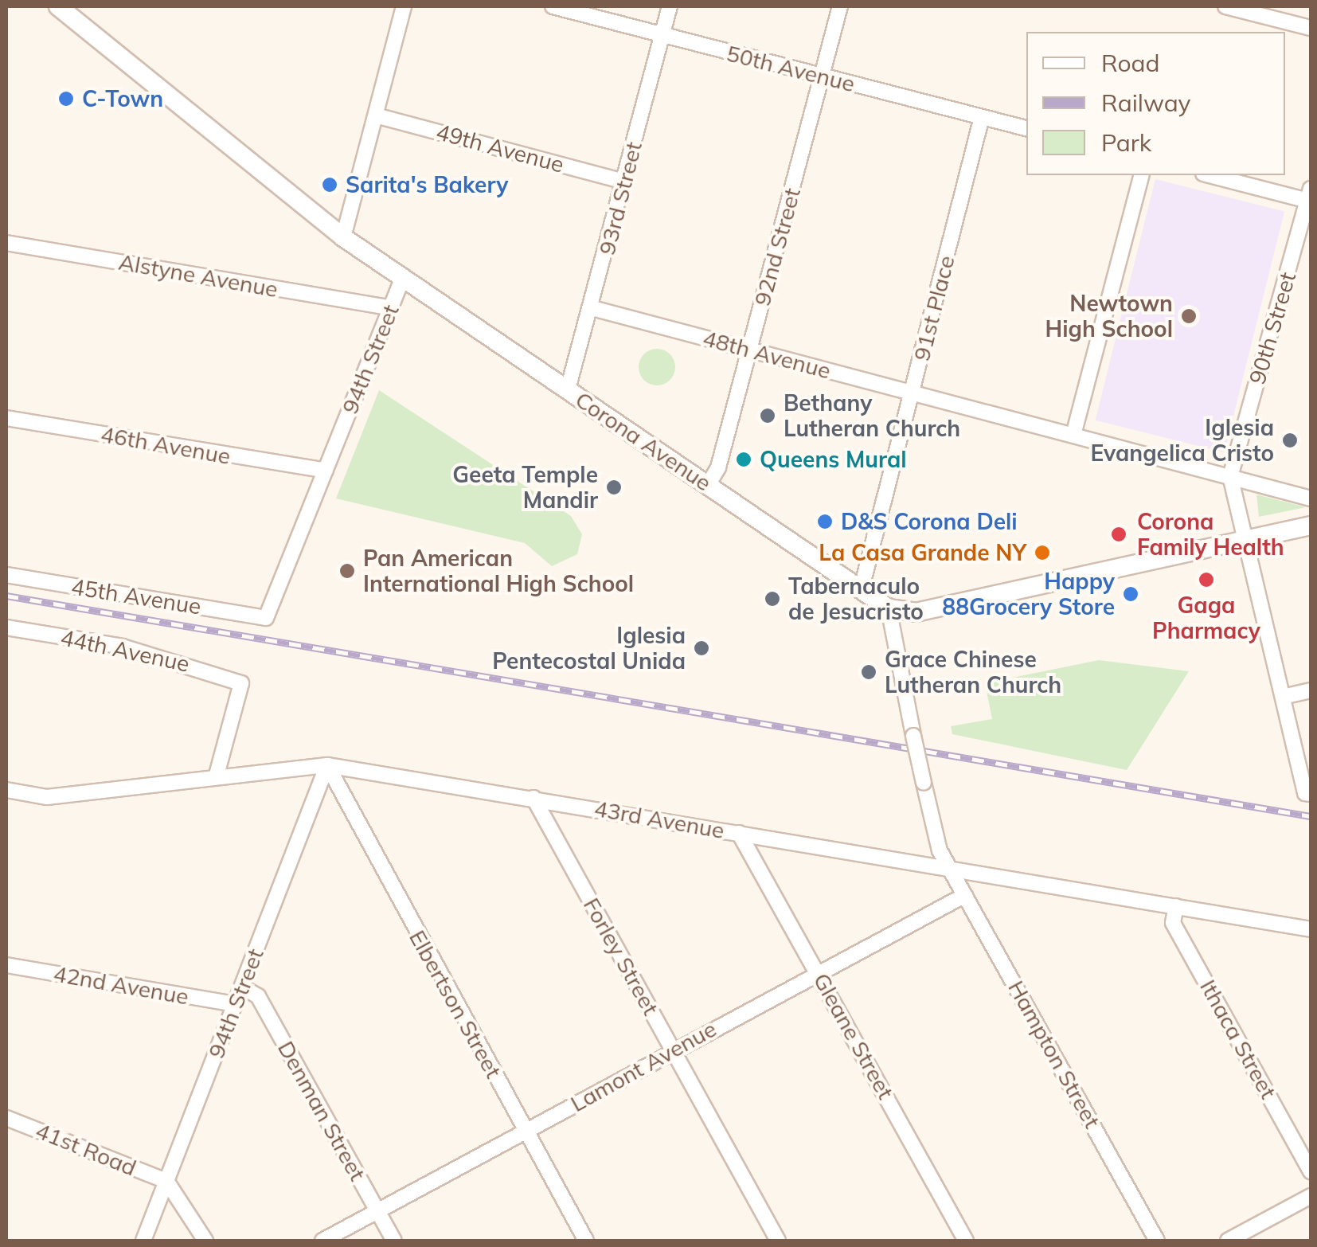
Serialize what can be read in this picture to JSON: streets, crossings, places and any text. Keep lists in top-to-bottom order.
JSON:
{
  "streets": {
    "street": [
      "50th Avenue",
      "49th Avenue",
      "93rd Street",
      "92nd Street",
      "Alstyne Avenue",
      "91st Place",
      "90th Street",
      "48th Avenue",
      "94th Street",
      "Corona Avenue",
      "46th Avenue",
      "45th Avenue",
      "44th Avenue",
      "43rd Avenue",
      "Forley Street",
      "42nd Avenue",
      "Elbertson Street",
      "Gleane Street",
      "Ithaca Street",
      "Hampton Street",
      "Lamont Avenue",
      "Denman Street",
      "41st Road"
    ]
  },
  "crossings": [
    ["50th Avenue", "93rd Street"],
    ["50th Avenue", "92nd Street"],
    ["50th Avenue", "91st Place"],
    ["49th Avenue", "93rd Street"],
    ["93rd Street", "48th Avenue"],
    ["93rd Street", "Corona Avenue"],
    ["92nd Street", "48th Avenue"],
    ["92nd Street", "Corona Avenue"],
    ["Alstyne Avenue", "94th Street"],
    ["91st Place", "48th Avenue"],
    ["91st Place", "Corona Avenue"],
    ["90th Street", "48th Avenue"],
    ["94th Street", "Corona Avenue"],
    ["94th Street", "46th Avenue"],
    ["94th Street", "45th Avenue"],
    ["94th Street", "43rd Avenue"],
    ["94th Street", "42nd Avenue"],
    ["94th Street", "Elbertson Street"],
    ["94th Street", "Denman Street"],
    ["94th Street", "41st Road"],
    ["44th Avenue", "43rd Avenue"],
    ["43rd Avenue", "Forley Street"],
    ["43rd Avenue", "Elbertson Street"],
    ["43rd Avenue", "Gleane Street"],
    ["43rd Avenue", "Ithaca Street"],
    ["43rd Avenue", "Hampton Street"],
    ["Forley Street", "Lamont Avenue"],
    ["Elbertson Street", "Lamont Avenue"],
    ["Gleane Street", "Lamont Avenue"],
    ["Hampton Street", "Lamont Avenue"],
    ["Lamont Avenue", "Denman Street"]
  ],
  "places": [
    "C-Town",
    "Sarita's Bakery",
    "Newtown High School",
    "Bethany Lutheran Church",
    "Iglesia Evangelica Cristo",
    "Queens Mural",
    "Geeta Temple Mandir",
    "D&S Corona Deli",
    "Corona Family Health",
    "La Casa Grande NY",
    "Pan American International High School",
    "Gaga Pharmacy",
    "Happy 88Grocery Store",
    "Tabernaculo de Jesucristo",
    "Iglesia Pentecostal Unida",
    "Grace Chinese Lutheran Church"
  ],
  "legend": ["Road", "Railway", "Park"]
}
